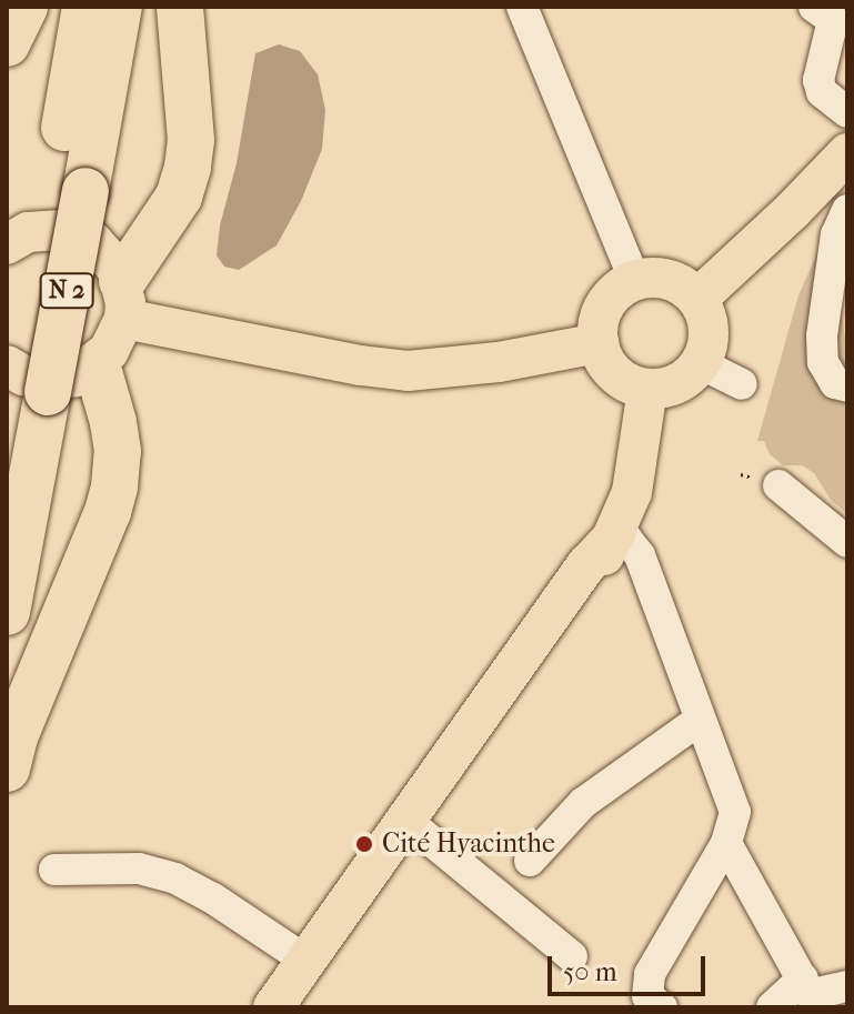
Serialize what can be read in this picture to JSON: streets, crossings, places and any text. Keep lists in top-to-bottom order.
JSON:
{
  "streets": {
    "highway": ["N 2"]
  },
  "places": ["Cité Hyacinthe"],
  "scale_bar": "50 m"
}
